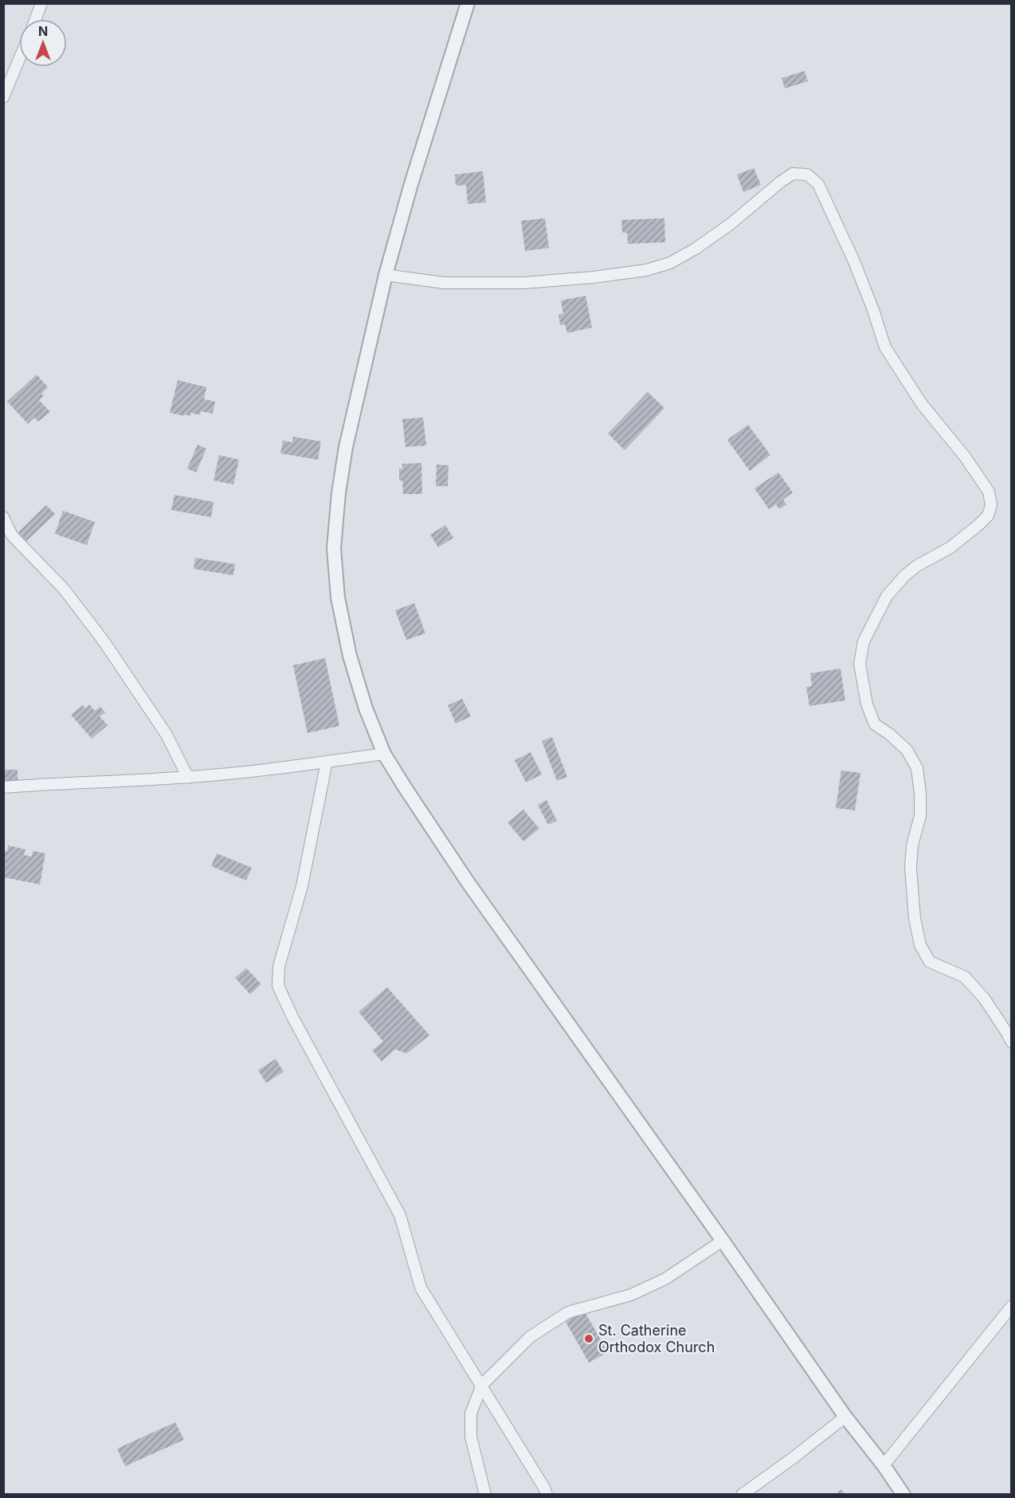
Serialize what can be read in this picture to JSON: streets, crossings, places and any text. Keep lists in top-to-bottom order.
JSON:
{
  "places": ["St. Catherine Orthodox Church"],
  "north": "top"
}
